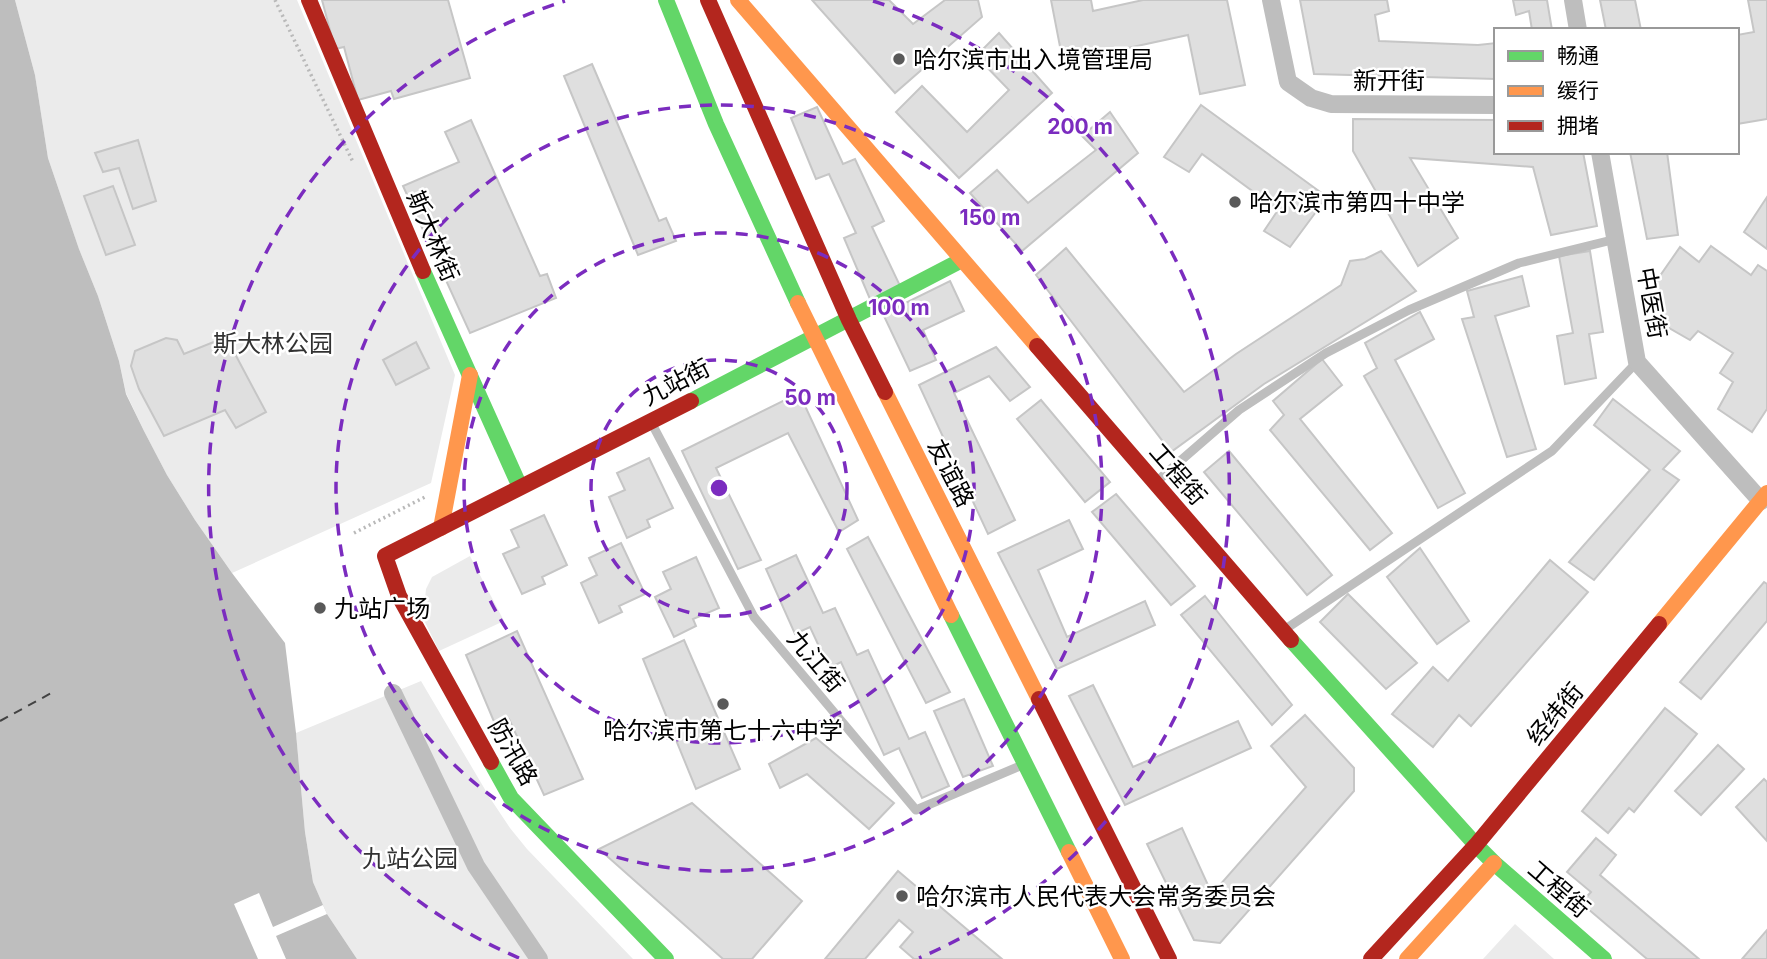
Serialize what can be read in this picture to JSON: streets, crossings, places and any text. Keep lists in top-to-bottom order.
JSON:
{
  "streets": {
    "main road": [
      "斯大林街",
      "九站街",
      "友谊路",
      "工程街",
      "经纬街",
      "防汛路"
    ],
    "street": ["新开街", "中医街"],
    "lane": ["九江街"]
  },
  "crossings": [
    ["斯大林街", "九站街"],
    ["中医街", "经纬街"],
    ["九站街", "友谊路"],
    ["九站街", "工程街"],
    ["九站街", "九江街"],
    ["九站街", "防汛路"],
    ["工程街", "经纬街"]
  ],
  "parks": ["斯大林公园", "九站公园"],
  "places": [
    "哈尔滨市出入境管理局",
    "哈尔滨市第四十中学",
    "九站广场",
    "哈尔滨市第七十六中学",
    "哈尔滨市人民代表大会常务委员会"
  ],
  "legend": ["畅通", "缓行", "拥堵"],
  "rings": [
    "200 m",
    "150 m",
    "100 m",
    "50 m"
  ]
}
